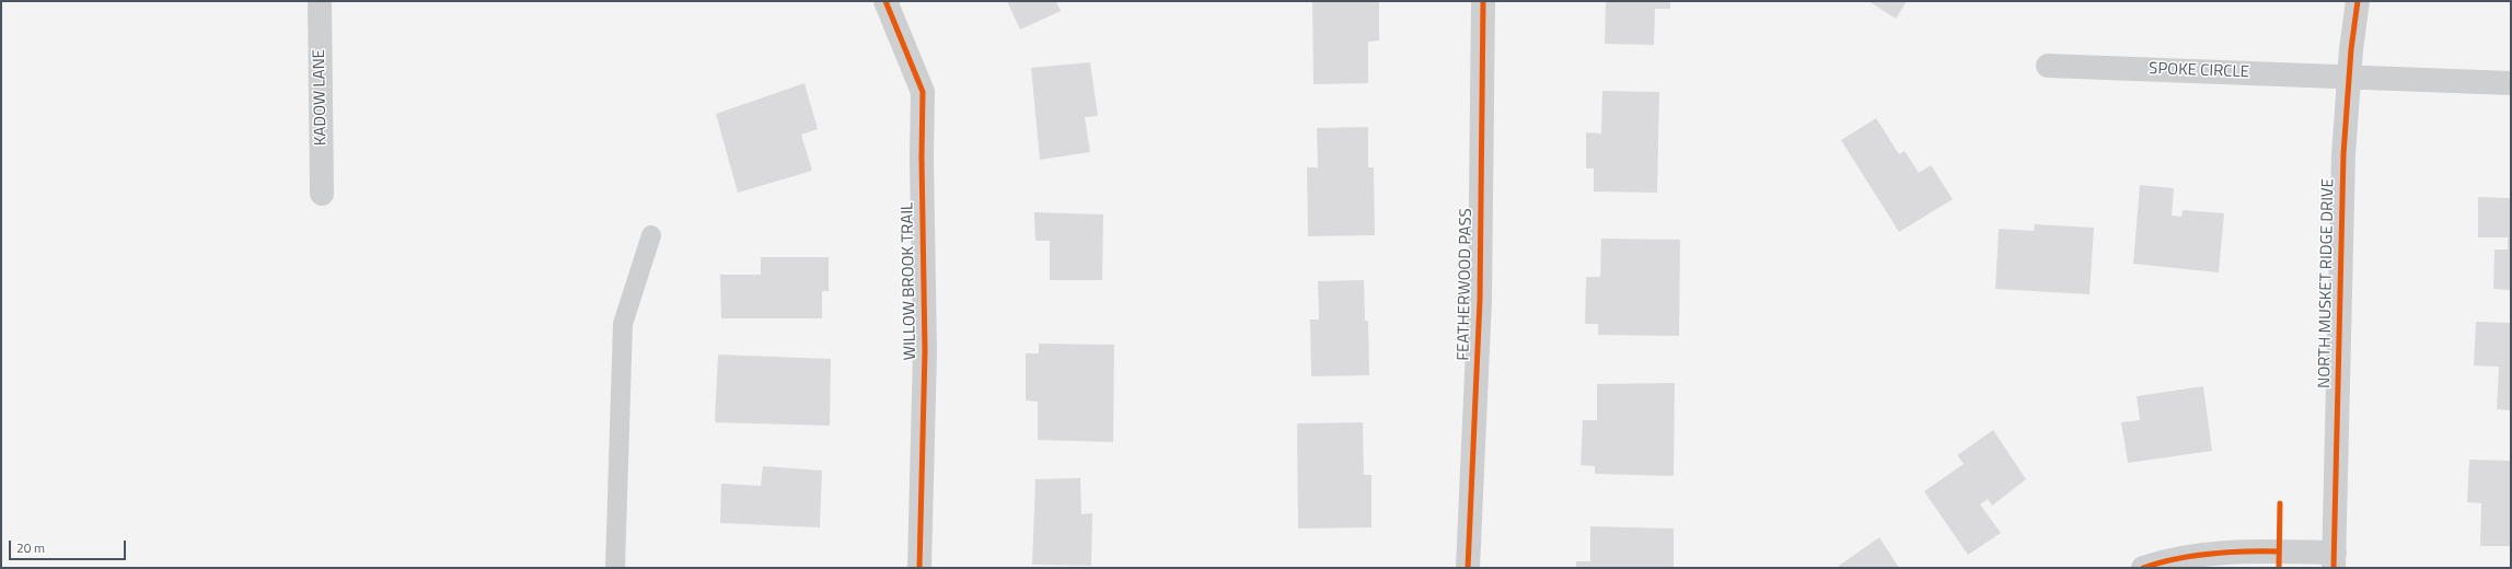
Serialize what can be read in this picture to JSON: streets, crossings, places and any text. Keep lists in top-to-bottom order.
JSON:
{
  "streets": {
    "street": [
      "SPOKE CIRCLE",
      "KADOW LANE",
      "WILLOW BROOK TRAIL",
      "NORTH MUSKET RIDGE DRIVE",
      "FEATHERWOOD PASS"
    ]
  },
  "crossings": [
    ["SPOKE CIRCLE", "NORTH MUSKET RIDGE DRIVE"]
  ],
  "scale_bar": "20 m"
}
